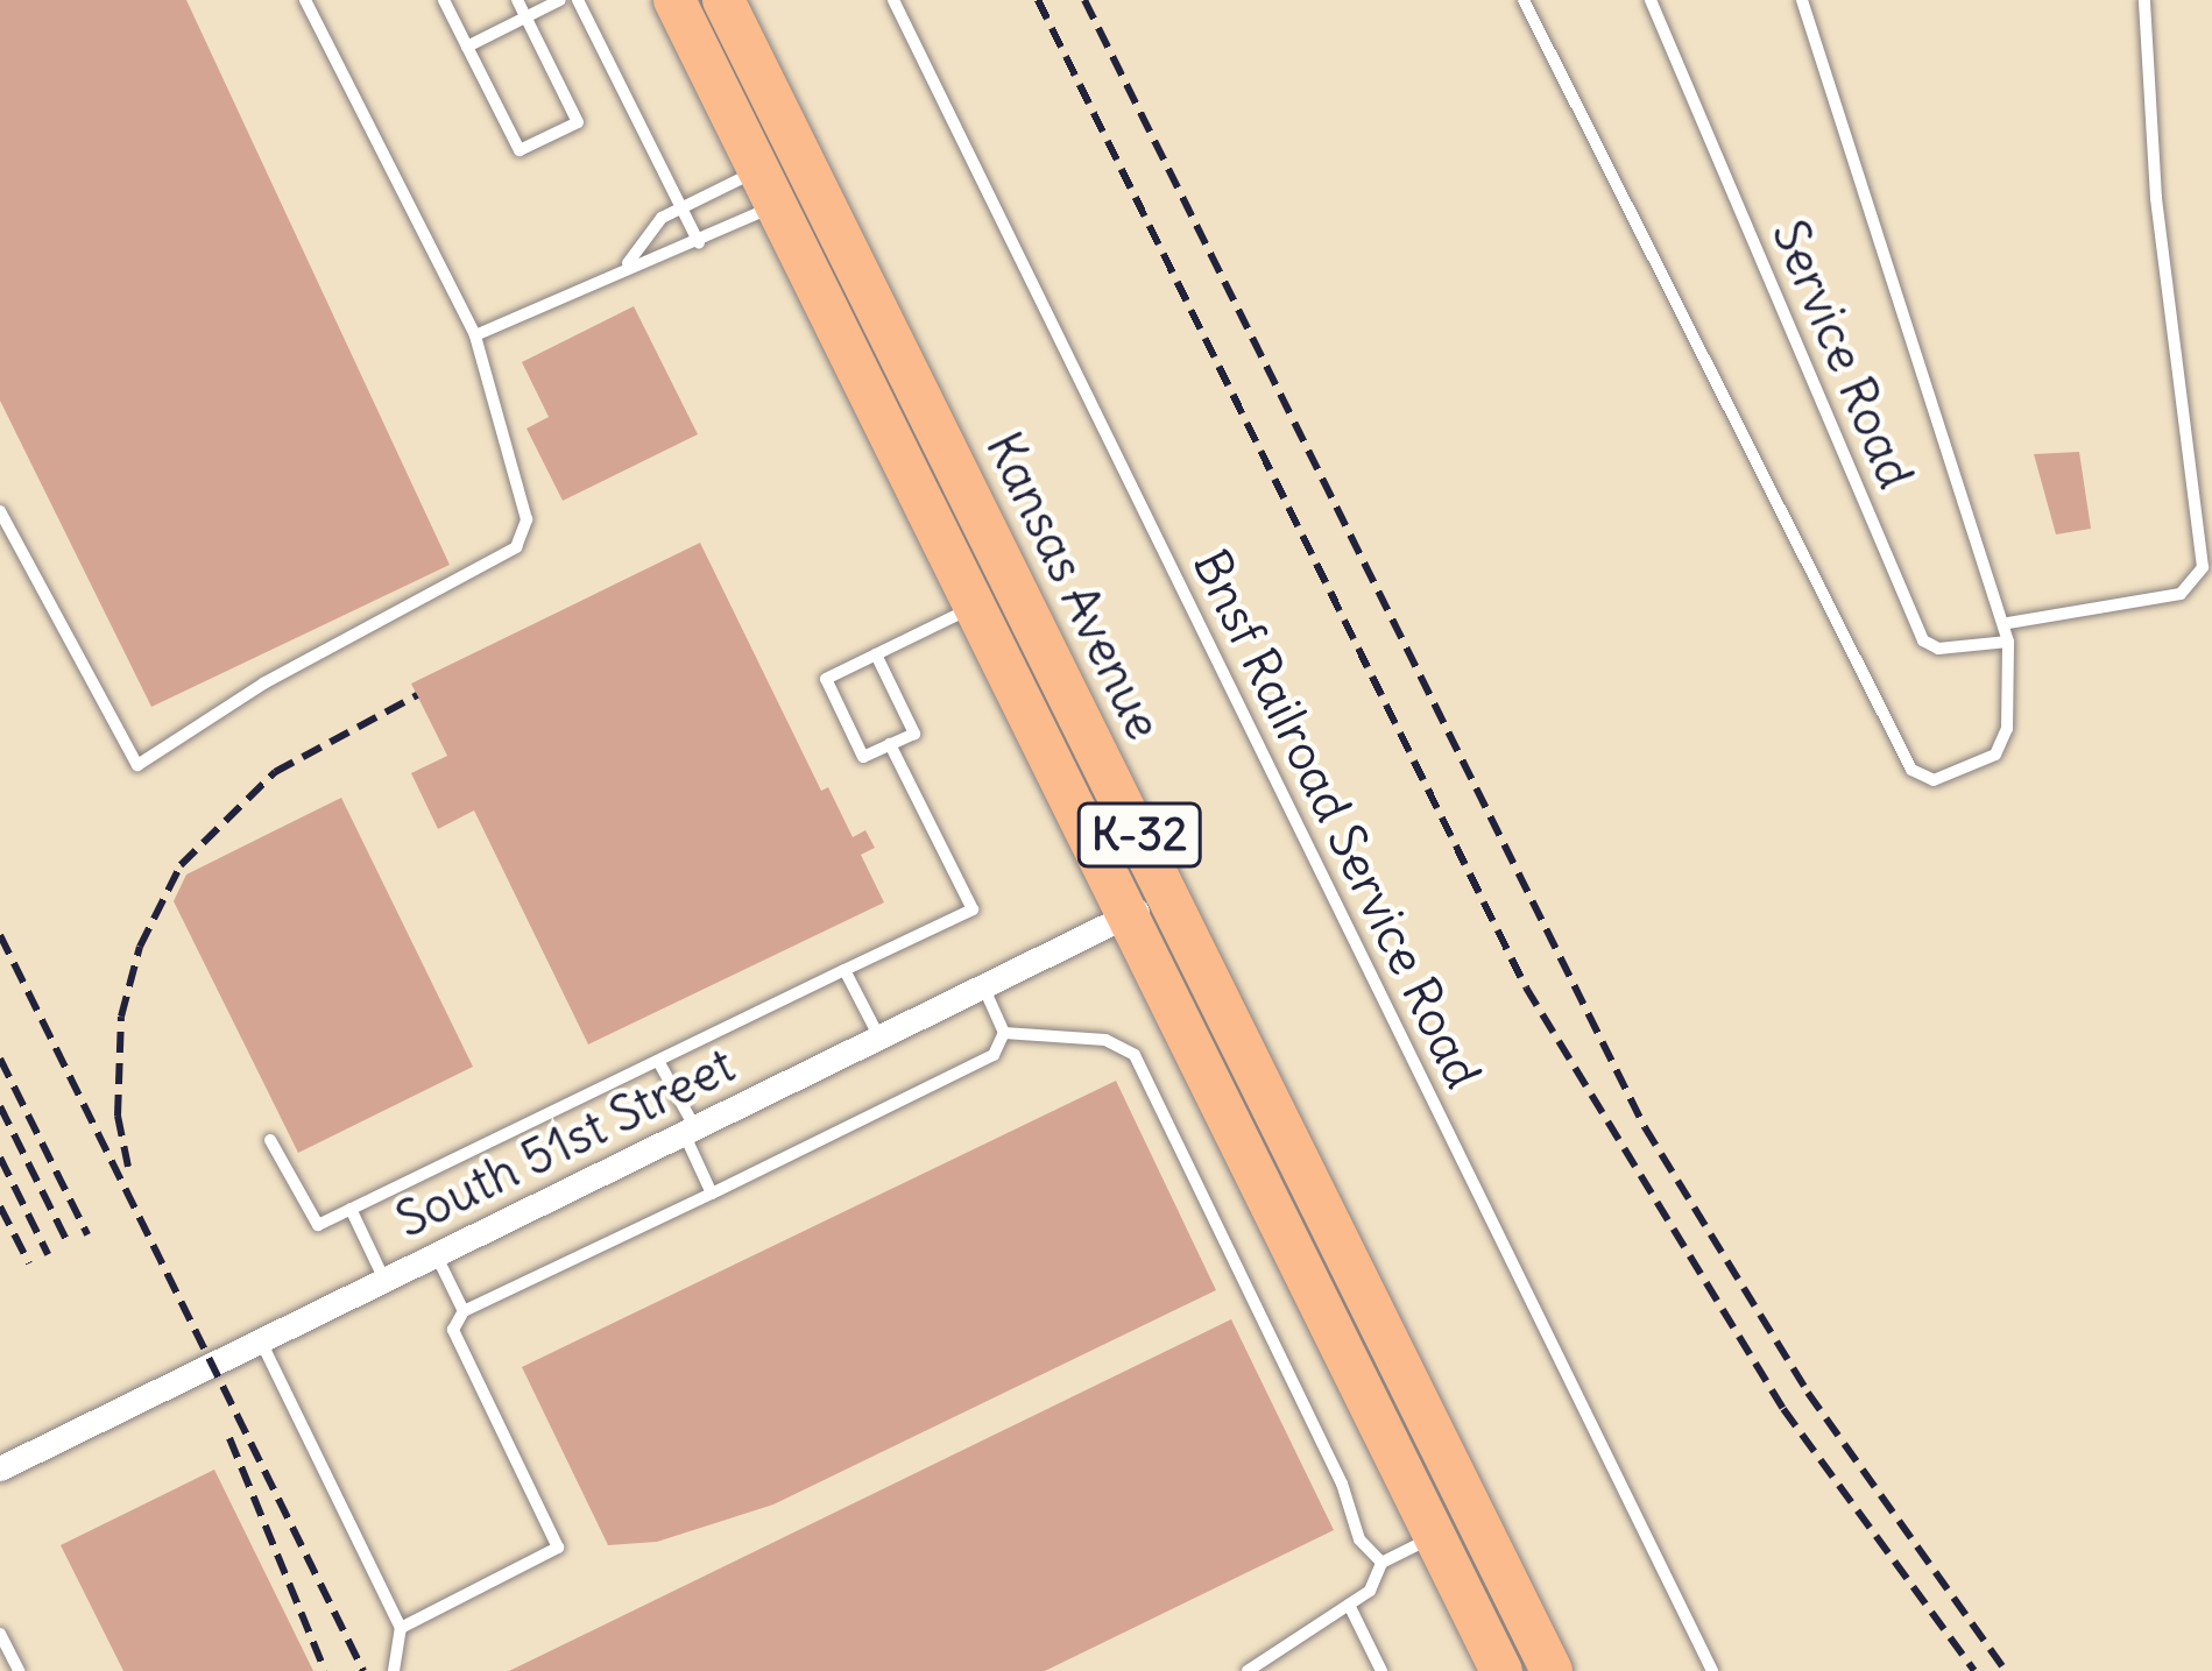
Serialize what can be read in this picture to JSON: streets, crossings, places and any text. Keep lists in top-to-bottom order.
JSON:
{
  "streets": {
    "main road": ["Kansas Avenue", "K-32"],
    "street": ["South 51st Street"],
    "lane": ["Service Road", "Bnsf Railroad Service Road"]
  },
  "crossings": [
    ["Kansas Avenue", "South 51st Street"]
  ]
}
